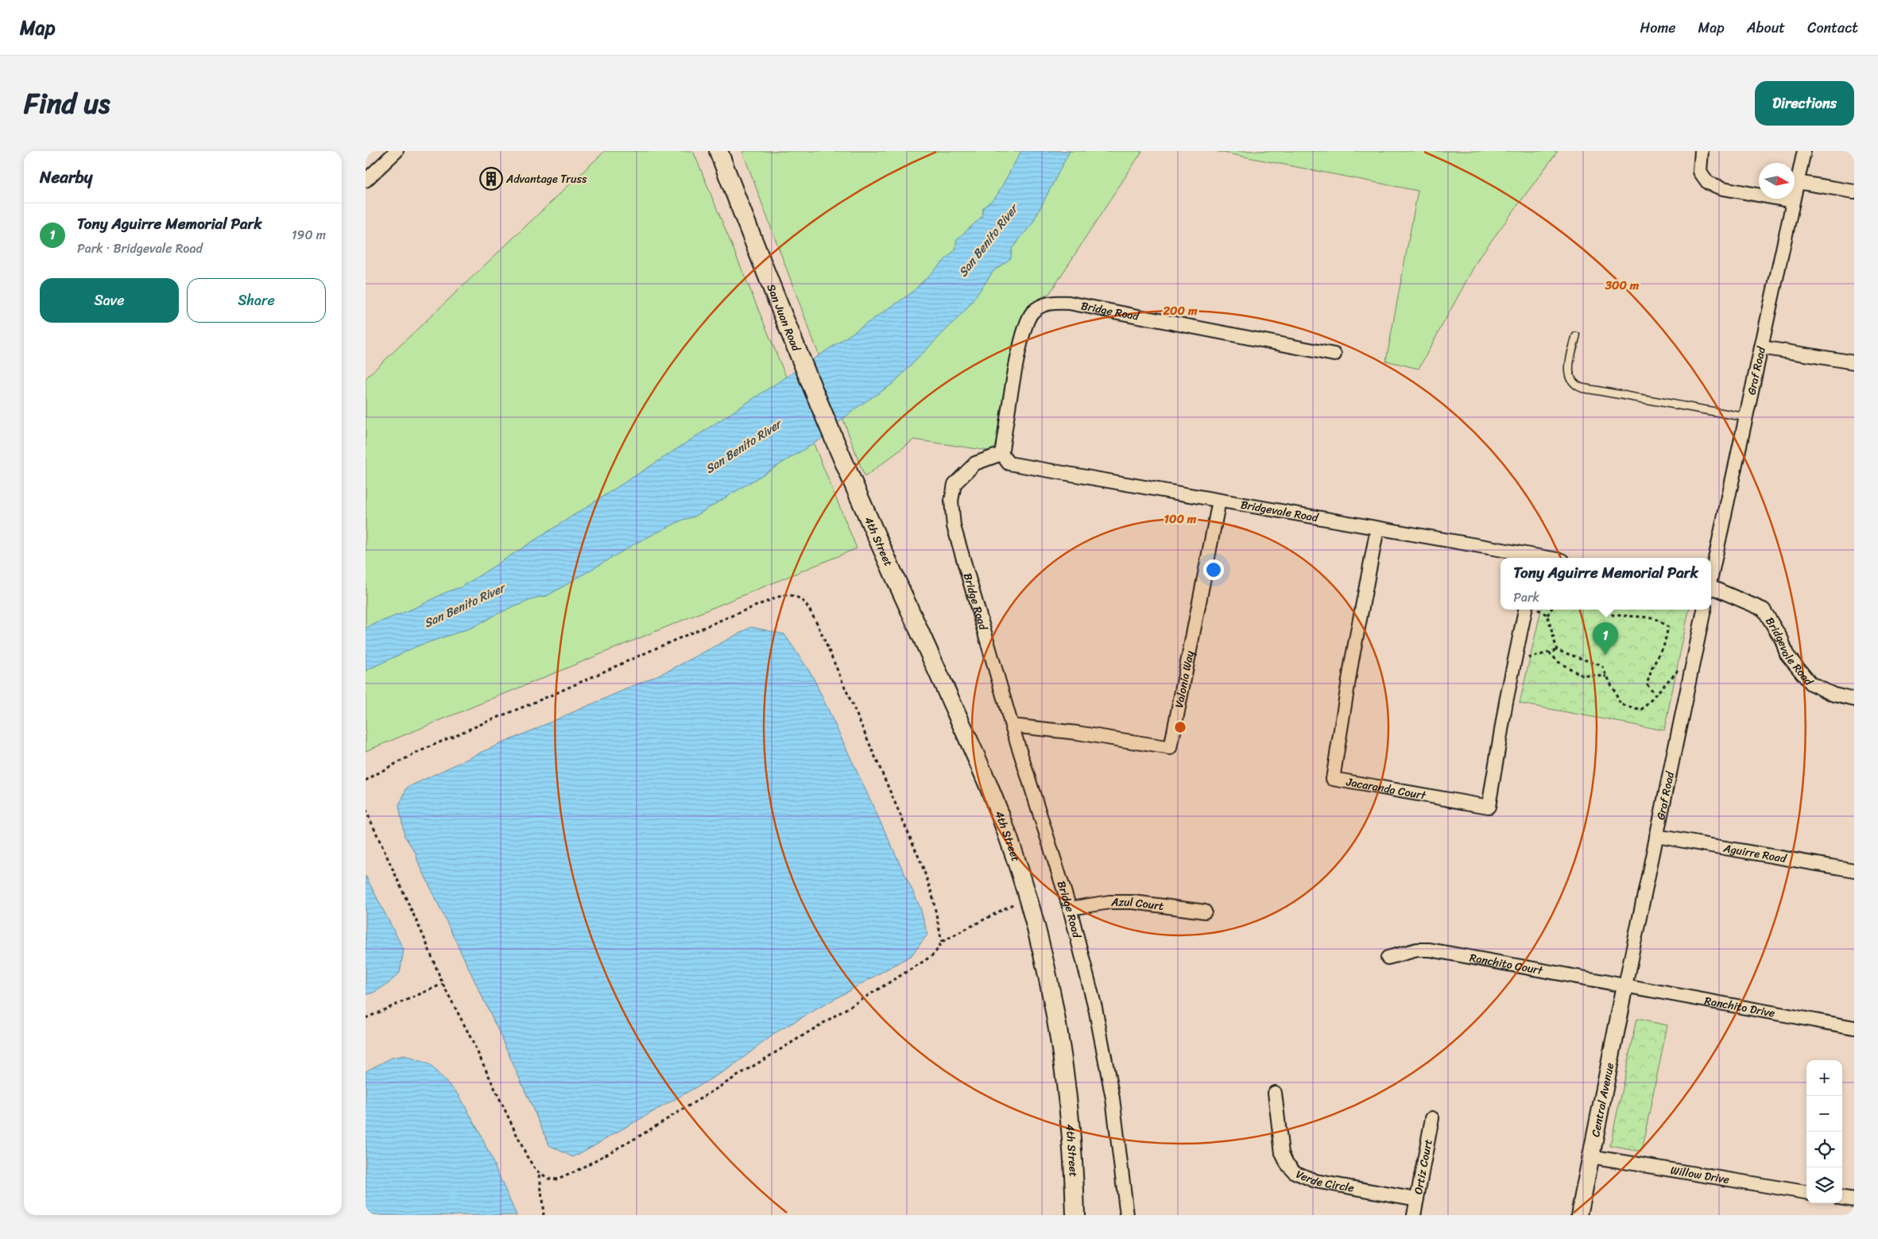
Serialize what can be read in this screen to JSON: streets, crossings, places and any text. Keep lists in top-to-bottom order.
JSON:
{
  "streets": {
    "main road": ["San Juan Road", "4th Street"],
    "street": [
      "Bridge Road",
      "Graf Road",
      "Bridgevale Road",
      "Valonia Way",
      "Jacaranda Court",
      "Aguirre Road",
      "Azul Court",
      "Ranchito Court",
      "Ranchito Drive",
      "Central Avenue",
      "Ortiz Court",
      "Willow Drive",
      "Verde Circle"
    ]
  },
  "crossings": [
    ["Bridge Road", "Bridgevale Road"],
    ["Bridge Road", "Valonia Way"],
    ["Bridge Road", "Azul Court"],
    ["San Juan Road", "4th Street"],
    ["Graf Road", "Aguirre Road"],
    ["Graf Road", "Ranchito Court"],
    ["Graf Road", "Ranchito Drive"],
    ["Graf Road", "Central Avenue"],
    ["Bridgevale Road", "Valonia Way"],
    ["Bridgevale Road", "Jacaranda Court"],
    ["Ranchito Court", "Ranchito Drive"],
    ["Ranchito Court", "Central Avenue"],
    ["Ranchito Drive", "Central Avenue"],
    ["Central Avenue", "Willow Drive"],
    ["Ortiz Court", "Verde Circle"]
  ],
  "water": ["San Benito River"],
  "places": {
    "building": ["Advantage Truss"]
  },
  "north": "right",
  "page": {
    "header": "Map",
    "nav": [
      "Home",
      "Map",
      "About",
      "Contact"
    ],
    "title": "Find us",
    "buttons": [
      "Directions",
      ["Save", "Share"]
    ],
    "heading": "Nearby",
    "list": [
      {
        "mark": "1",
        "name": "Tony Aguirre Memorial Park",
        "note": "Park · Bridgevale Road",
        "value": "190 m"
      }
    ],
    "popup": ["Tony Aguirre Memorial Park", "Park"],
    "pins": "1",
    "map_buttons": ["+", "−"]
  },
  "rings": ["300 m", "200 m", "100 m"]
}
